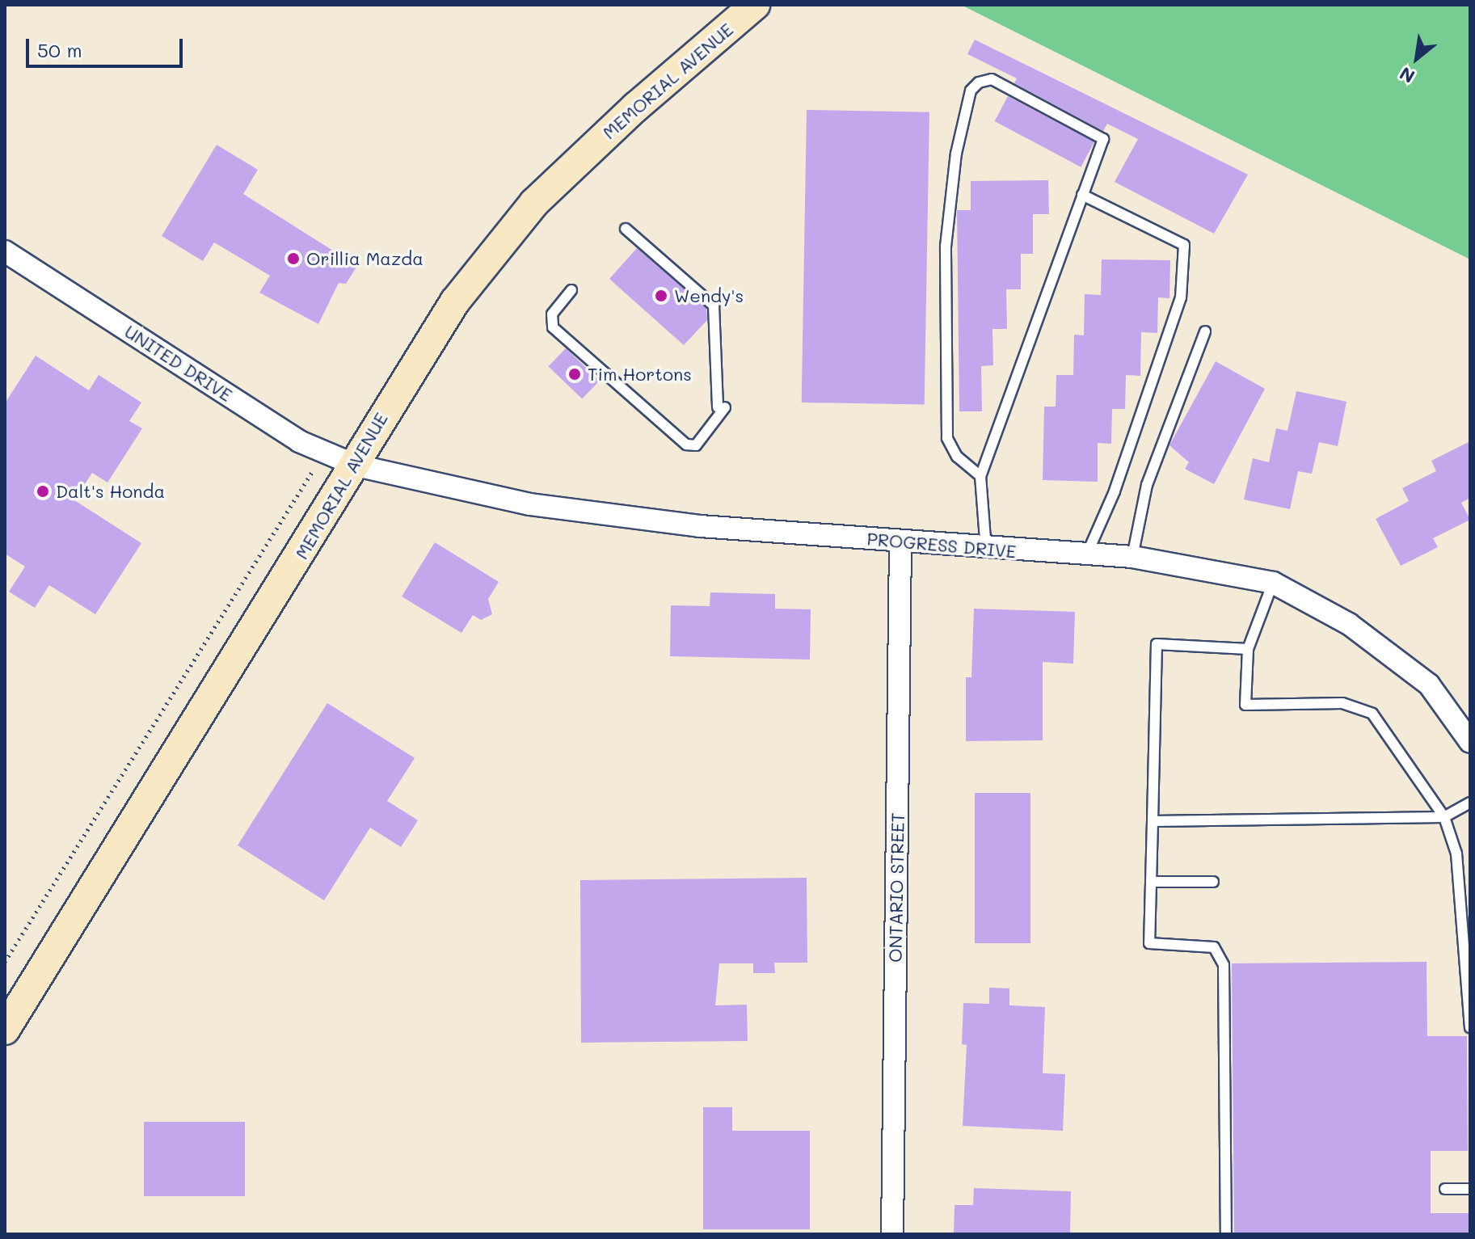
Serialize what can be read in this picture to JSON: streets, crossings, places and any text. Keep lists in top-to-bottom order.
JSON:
{
  "streets": {
    "main road": ["MEMORIAL AVENUE"],
    "street": ["UNITED DRIVE", "PROGRESS DRIVE", "ONTARIO STREET"]
  },
  "crossings": [
    ["MEMORIAL AVENUE", "UNITED DRIVE"],
    ["MEMORIAL AVENUE", "PROGRESS DRIVE"],
    ["UNITED DRIVE", "PROGRESS DRIVE"],
    ["PROGRESS DRIVE", "ONTARIO STREET"]
  ],
  "places": [
    "Orillia Mazda",
    "Wendy's",
    "Tim Hortons",
    "Dalt's Honda"
  ],
  "scale_bar": "50 m",
  "north": "bottom left"
}
